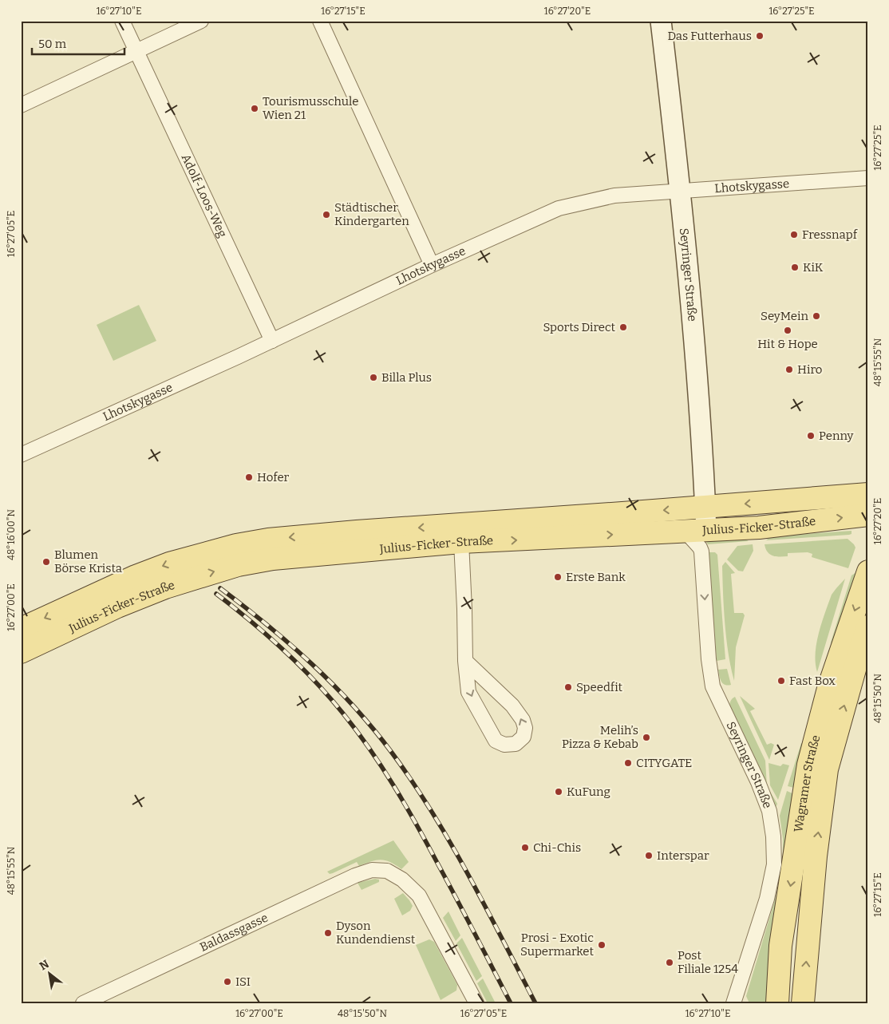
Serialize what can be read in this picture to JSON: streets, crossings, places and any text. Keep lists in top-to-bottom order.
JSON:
{
  "streets": {
    "main road": ["Seyringer Straße", "Julius-Ficker-Straße", "Wagramer Straße"],
    "street": ["Lhotskygasse", "Adolf-Loos-Weg", "Baldassgasse"]
  },
  "crossings": [
    ["Lhotskygasse", "Adolf-Loos-Weg"],
    ["Lhotskygasse", "Seyringer Straße"],
    ["Seyringer Straße", "Julius-Ficker-Straße"]
  ],
  "one_way": ["Seyringer Straße"],
  "places": [
    "Das Futterhaus",
    "Tourismusschule Wien 21",
    "Städtischer Kindergarten",
    "Fressnapf",
    "KiK",
    "SeyMein",
    "Sports Direct",
    "Hit & Hope",
    "Hiro",
    "Billa Plus",
    "Penny",
    "Hofer",
    "Blumen Börse Krista",
    "Erste Bank",
    "Fast Box",
    "Speedfit",
    "Melih’s Pizza & Kebab",
    "CITYGATE",
    "KuFung",
    "Chi-Chis",
    "Interspar",
    "Dyson Kundendienst",
    "Prosi - Exotic Supermarket",
    "Post Filiale 1254",
    "ISI"
  ],
  "scale_bar": "50 m",
  "north": "top left",
  "coordinates": [
    "16°27'10\"E",
    "16°27'15\"E",
    "16°27'20\"E",
    "16°27'25\"E",
    "16°27'05\"E",
    "48°15'55\"N",
    "48°16'00\"N",
    "16°27'00\"E",
    "48°15'50\"N"
  ]
}
